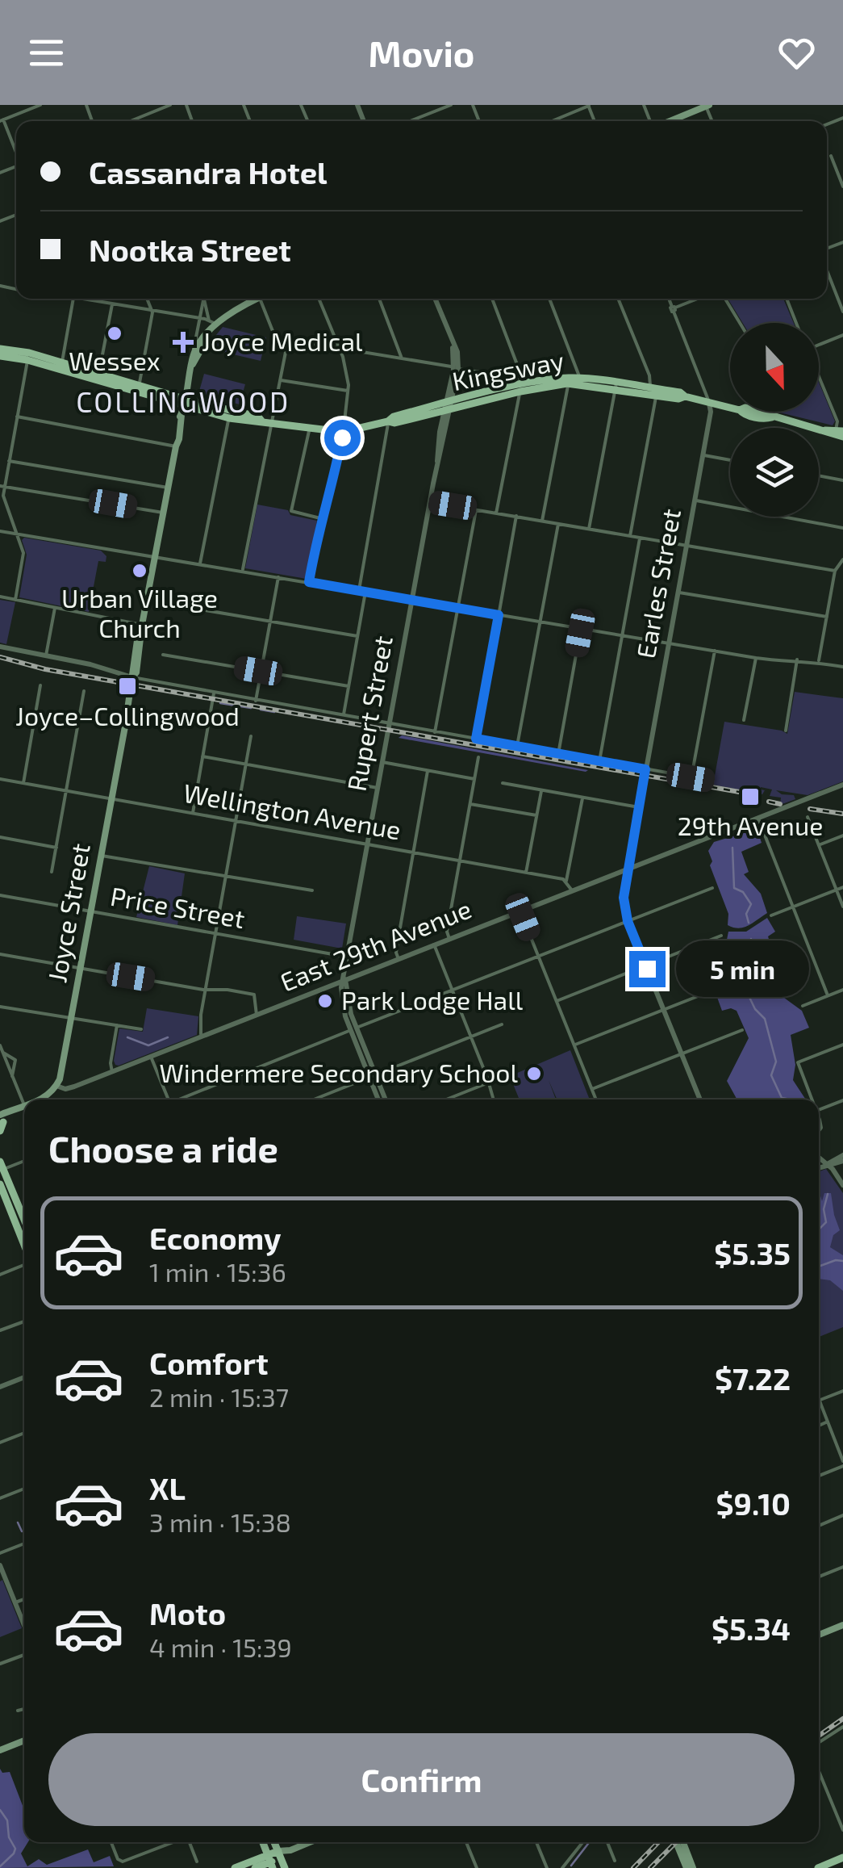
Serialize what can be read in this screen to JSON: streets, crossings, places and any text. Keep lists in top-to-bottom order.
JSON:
{
  "streets": {
    "main road": ["Kingsway", "Joyce Street", "East 29th Avenue"],
    "street": [
      "Earles Street",
      "Rupert Street",
      "Wellington Avenue",
      "Price Street"
    ]
  },
  "crossings": [
    ["Kingsway", "Earles Street"],
    ["Kingsway", "Rupert Street"],
    ["Kingsway", "Joyce Street"],
    ["Earles Street", "East 29th Avenue"],
    ["Rupert Street", "Wellington Avenue"],
    ["Rupert Street", "Price Street"],
    ["Rupert Street", "East 29th Avenue"],
    ["Wellington Avenue", "Joyce Street"],
    ["Price Street", "Joyce Street"],
    ["Joyce Street", "East 29th Avenue"]
  ],
  "districts": ["COLLINGWOOD"],
  "places": {
    "other": [
      "Wessex",
      "Urban Village Church",
      "Park Lodge Hall",
      "Windermere Secondary School"
    ],
    "health": ["Joyce Medical"],
    "transit": ["Joyce–Collingwood", "29th Avenue"]
  },
  "north": "bottom",
  "page": {
    "header": "Movio",
    "banner": ["Cassandra Hotel", "Nootka Street"],
    "bubble": "5 min",
    "heading": "Choose a ride",
    "list": [
      {
        "name": "Economy",
        "note": "1 min · 15:36",
        "value": "$5.35"
      },
      {
        "name": "Comfort",
        "note": "2 min · 15:37",
        "value": "$7.22"
      },
      {
        "name": "XL",
        "note": "3 min · 15:38",
        "value": "$9.10"
      },
      {
        "name": "Moto",
        "note": "4 min · 15:39",
        "value": "$5.34"
      }
    ],
    "buttons": "Confirm"
  }
}
